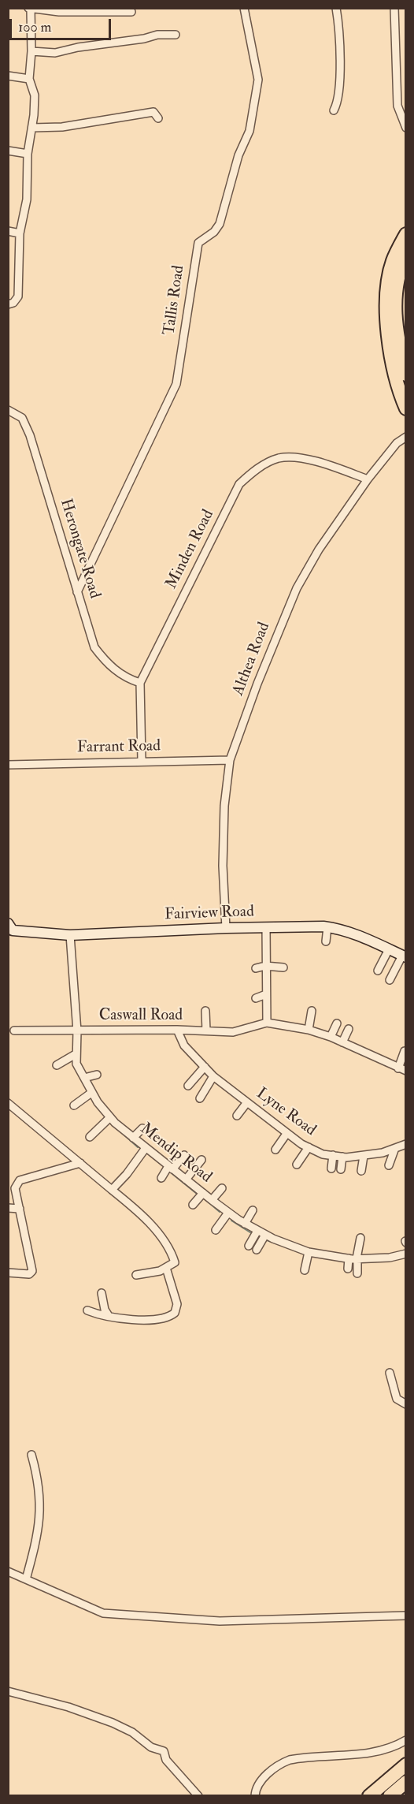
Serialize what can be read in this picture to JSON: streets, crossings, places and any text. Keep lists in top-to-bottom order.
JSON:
{
  "streets": {
    "main road": ["Fairview Road"],
    "street": [
      "Tallis Road",
      "Herongate Road",
      "Minden Road",
      "Althea Road",
      "Farrant Road",
      "Caswall Road",
      "Lyne Road",
      "Mendip Road"
    ]
  },
  "crossings": [
    ["Tallis Road", "Herongate Road"],
    ["Herongate Road", "Minden Road"],
    ["Minden Road", "Althea Road"],
    ["Minden Road", "Farrant Road"],
    ["Althea Road", "Farrant Road"],
    ["Althea Road", "Fairview Road"],
    ["Fairview Road", "Mendip Road"],
    ["Caswall Road", "Lyne Road"],
    ["Caswall Road", "Mendip Road"]
  ],
  "scale_bar": "100 m"
}
